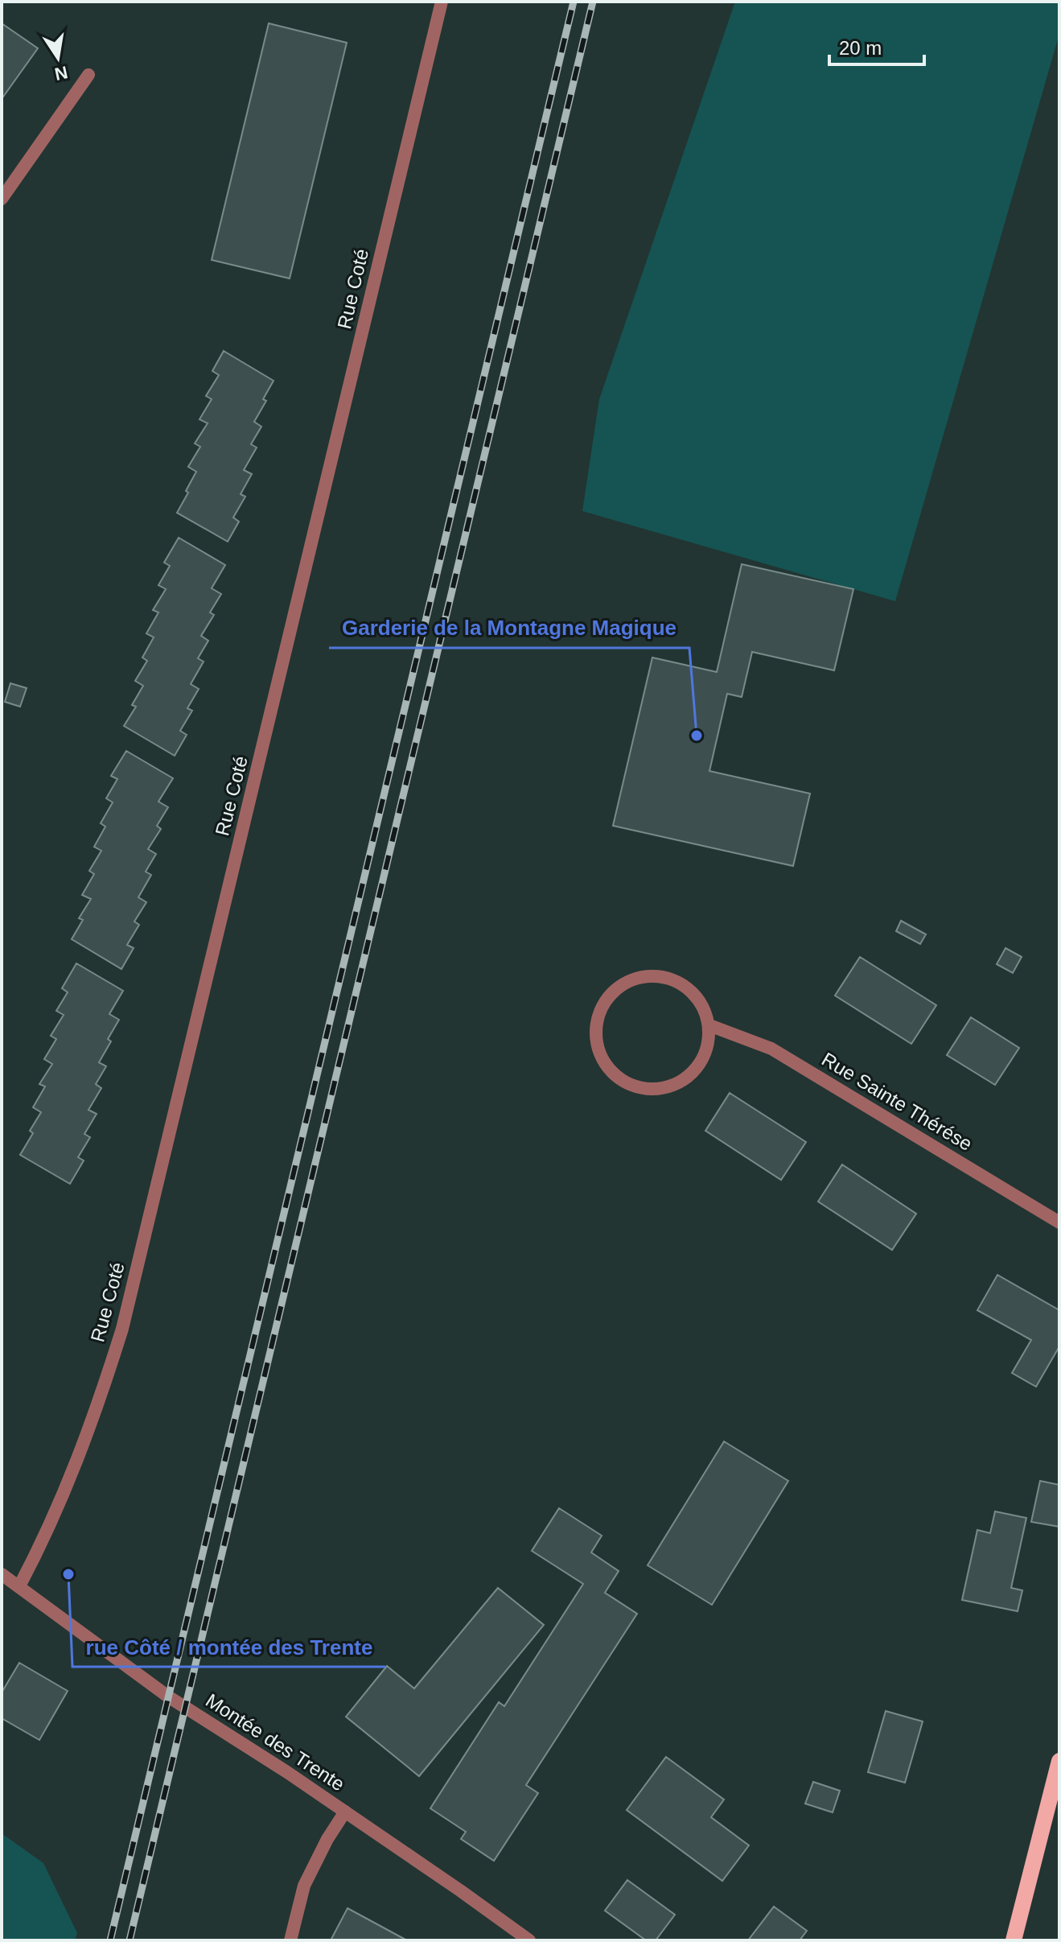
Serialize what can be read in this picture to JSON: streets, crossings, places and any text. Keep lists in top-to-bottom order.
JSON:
{
  "streets": {
    "street": ["Rue Coté", "Rue Sainte Thérése", "Montée des Trente"]
  },
  "crossings": [
    ["Rue Coté", "Montée des Trente"]
  ],
  "places": ["Garderie de la Montagne Magique", "rue Côté / montée des Trente"],
  "scale_bar": "20 m",
  "north": "bottom"
}
